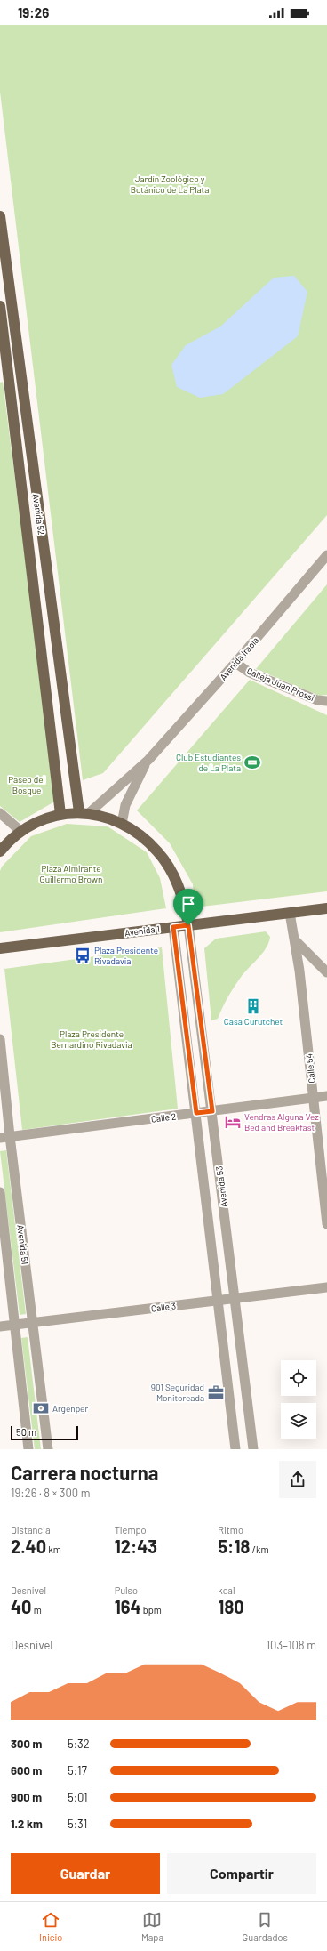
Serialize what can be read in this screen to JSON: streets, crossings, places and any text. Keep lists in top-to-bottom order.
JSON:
{
  "streets": {
    "main road": ["Avenida 52", "Avenida 1"],
    "street": [
      "Avenida Iraola",
      "Calleja Juan Prossi",
      "Calle 54",
      "Calle 2",
      "Avenida 53",
      "Avenida 51",
      "Calle 3"
    ]
  },
  "crossings": [
    ["Avenida 52", "Avenida Iraola"],
    ["Avenida Iraola", "Calleja Juan Prossi"],
    ["Avenida 1", "Calle 54"],
    ["Avenida 1", "Avenida 53"],
    ["Calle 54", "Calle 2"],
    ["Calle 2", "Avenida 53"],
    ["Calle 2", "Avenida 51"],
    ["Avenida 53", "Calle 3"],
    ["Avenida 51", "Calle 3"]
  ],
  "parks": [
    "Jardín Zoológico y Botánico de La Plata",
    "Paseo del Bosque",
    "Plaza Almirante Guillermo Brown",
    "Plaza Presidente Bernardino Rivadavia"
  ],
  "places": {
    "sports": ["Club Estudiantes de La Plata"],
    "bus stop": ["Plaza Presidente Rivadavia"],
    "building": ["Casa Curutchet"],
    "hotel": ["Vendras Alguna Vez Bed and Breakfast"],
    "office": ["901 Seguridad Monitoreada"],
    "bank": ["Argenper"]
  },
  "scale_bar": "50 m",
  "page": {
    "status": "19:26",
    "scale": "50 m",
    "heading": ["Carrera nocturna", "19:26 · 8 × 300 m"],
    "stats": [
      ["Distancia", "2.40 km"],
      ["Tiempo", "12:43"],
      ["Ritmo", "5:18 /km"],
      ["Desnivel", "40 m"],
      ["Pulso", "164 bpm"],
      ["kcal", "180"]
    ],
    "chart": ["Desnivel", "103–108 m"],
    "list": [
      {
        "name": "300 m",
        "note": "5:32"
      },
      {
        "name": "600 m",
        "note": "5:17"
      },
      {
        "name": "900 m",
        "note": "5:01"
      },
      {
        "name": "1.2 km",
        "note": "5:31"
      }
    ],
    "buttons": ["Guardar", "Compartir"],
    "tabs": ["Inicio", "Mapa", "Guardados"]
  }
}
